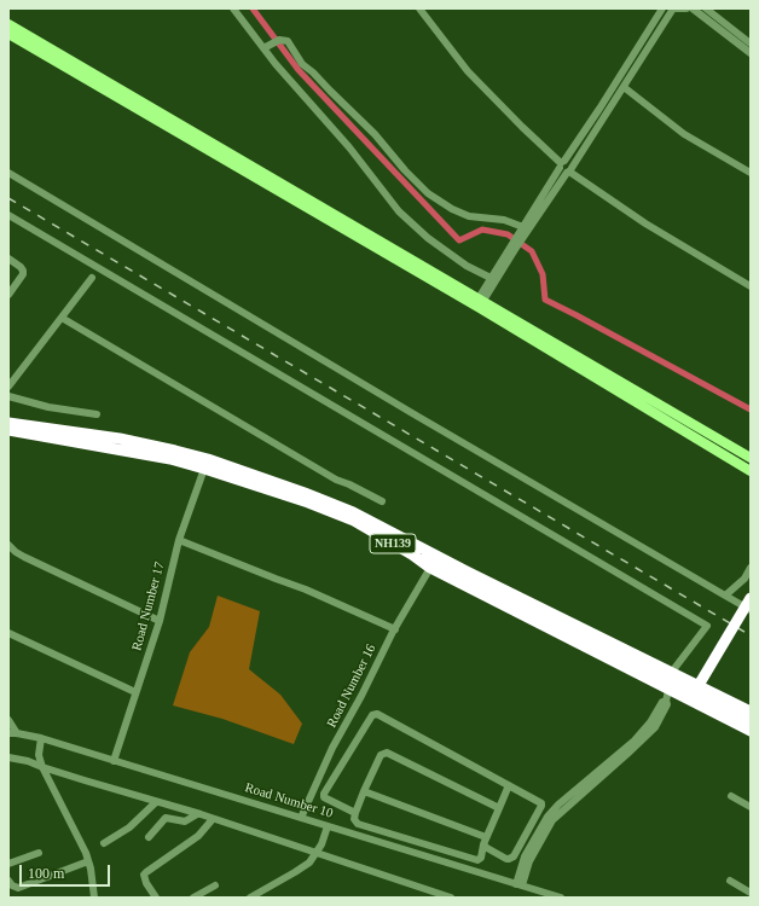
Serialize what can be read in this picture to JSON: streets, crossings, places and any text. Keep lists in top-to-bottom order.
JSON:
{
  "streets": {
    "highway": ["NH139"],
    "street": ["Road Number 17", "Road Number 16", "Road Number 10"]
  },
  "crossings": [
    ["NH139", "Road Number 17"],
    ["NH139", "Road Number 16"],
    ["Road Number 17", "Road Number 10"],
    ["Road Number 16", "Road Number 10"]
  ],
  "scale_bar": "100 m"
}
